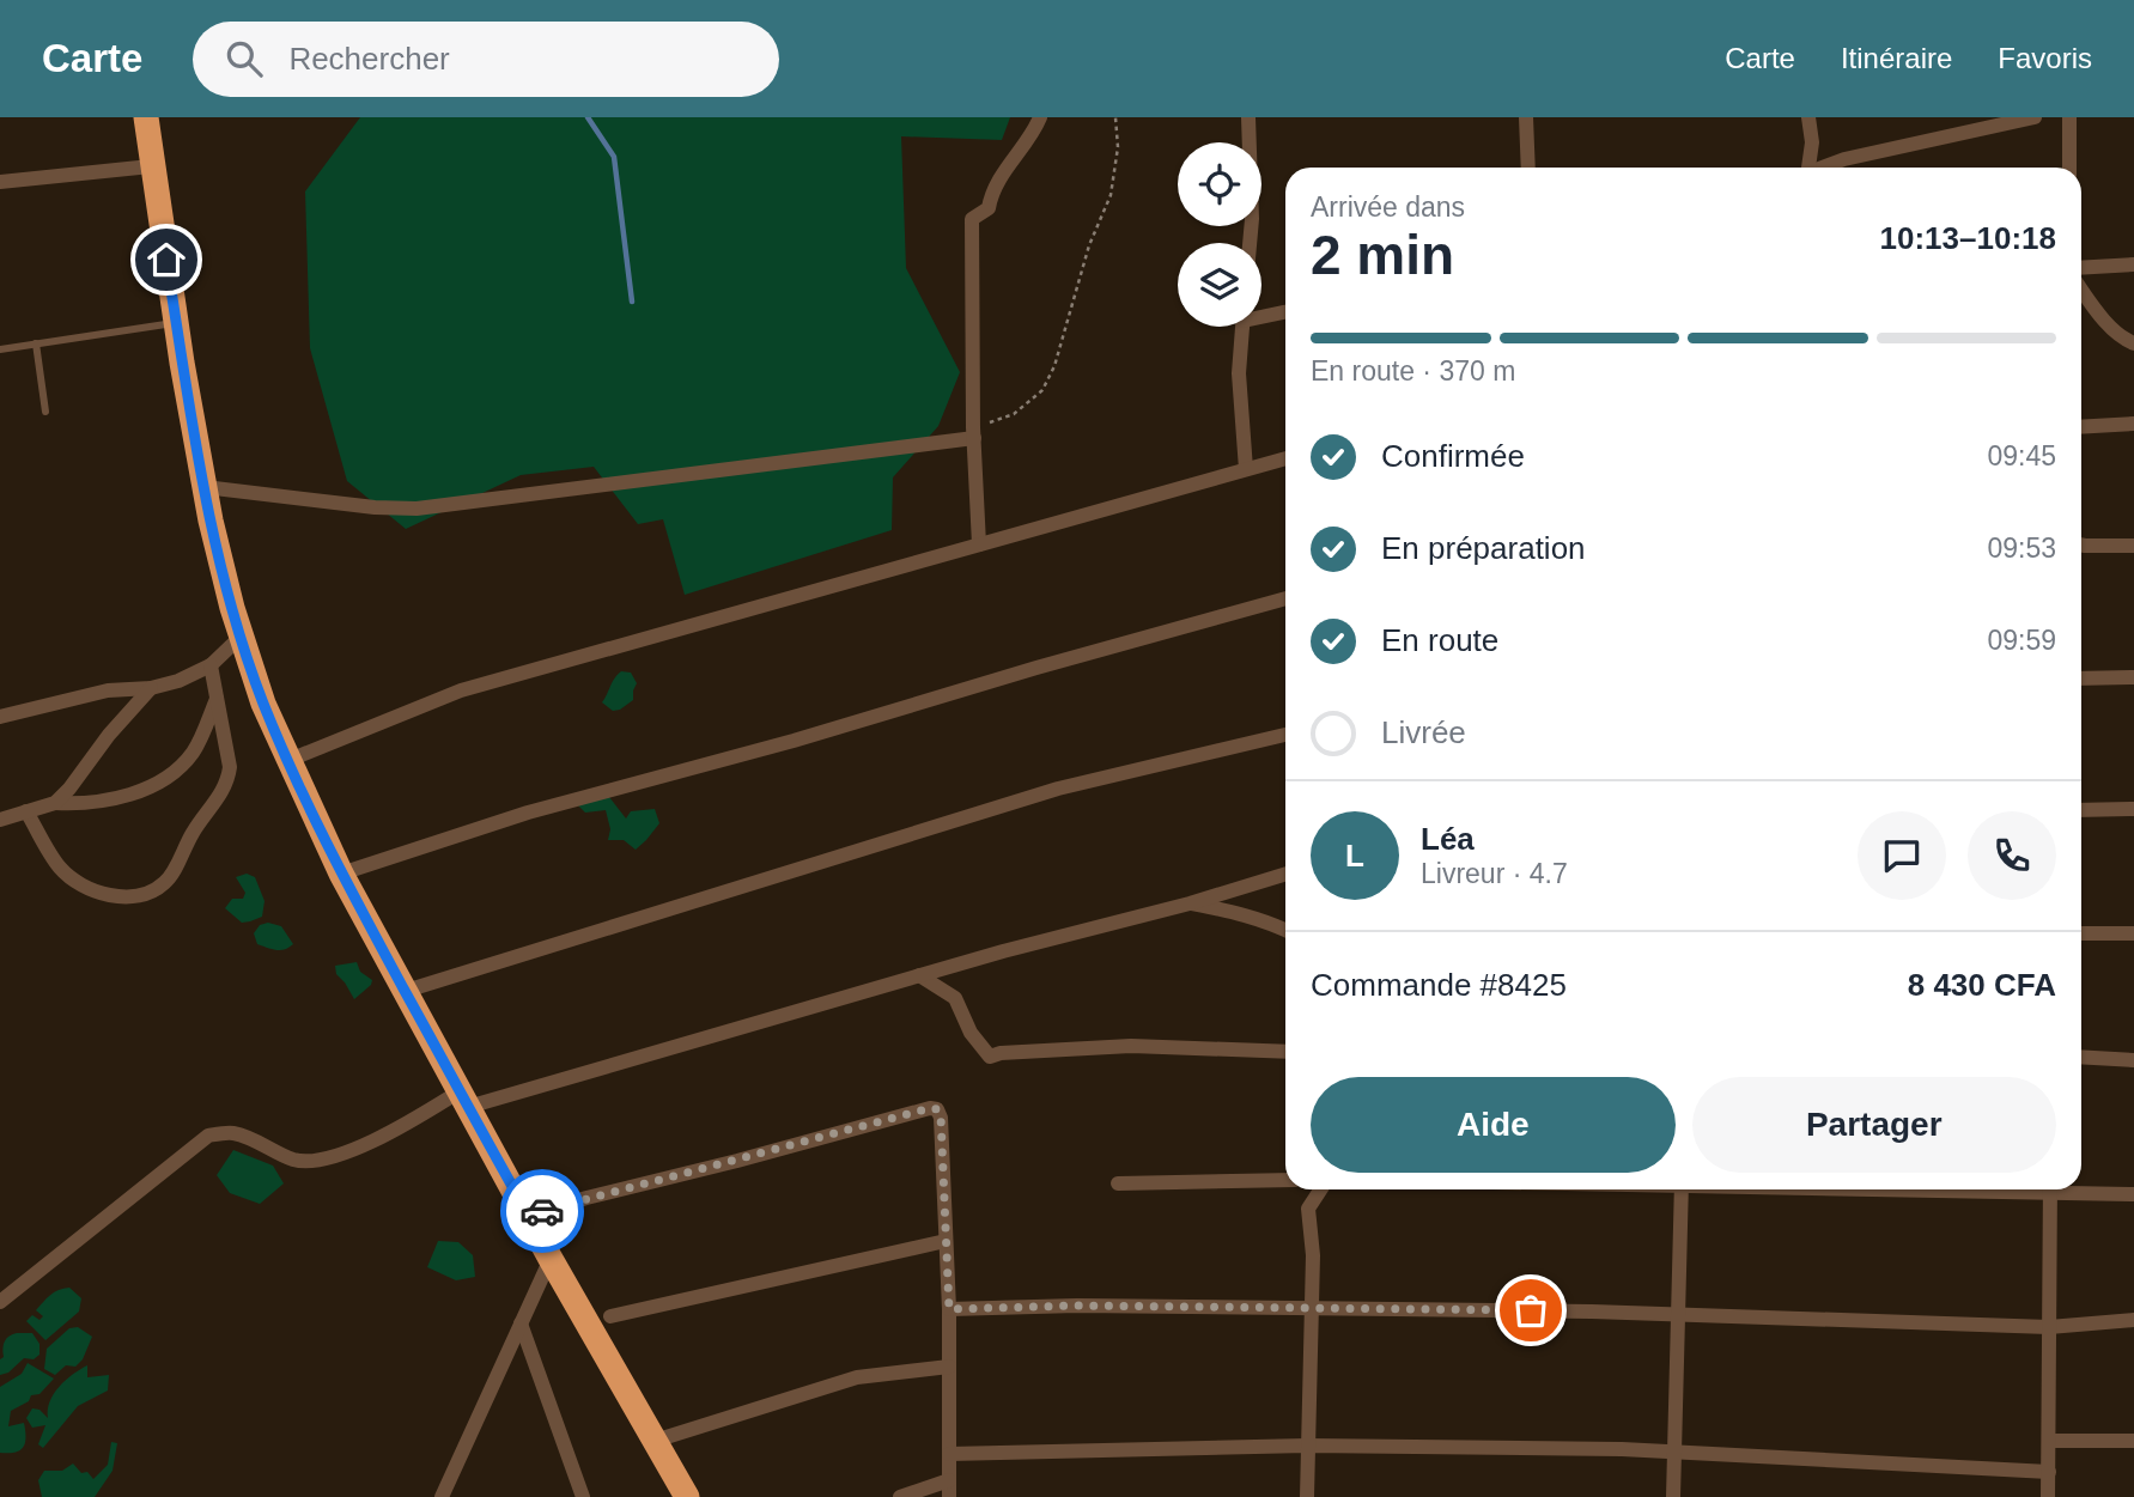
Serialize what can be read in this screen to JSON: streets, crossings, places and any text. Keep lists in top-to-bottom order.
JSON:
{
  "page": {
    "header": "Carte",
    "search": "Rechercher",
    "nav": ["Carte", "Itinéraire", "Favoris"],
    "heading": ["2 min", "Arrivée dans", "10:13–10:18"],
    "panel": [
      "Léa",
      "Livreur · 4.7",
      "Commande #8425",
      "8 430 CFA"
    ],
    "bar": "En route · 370 m",
    "list": [
      ["Confirmée", "09:45"],
      ["En préparation", "09:53"],
      ["En route", "09:59"],
      "Livrée"
    ],
    "round": "L",
    "buttons": ["Aide", "Partager"]
  }
}
